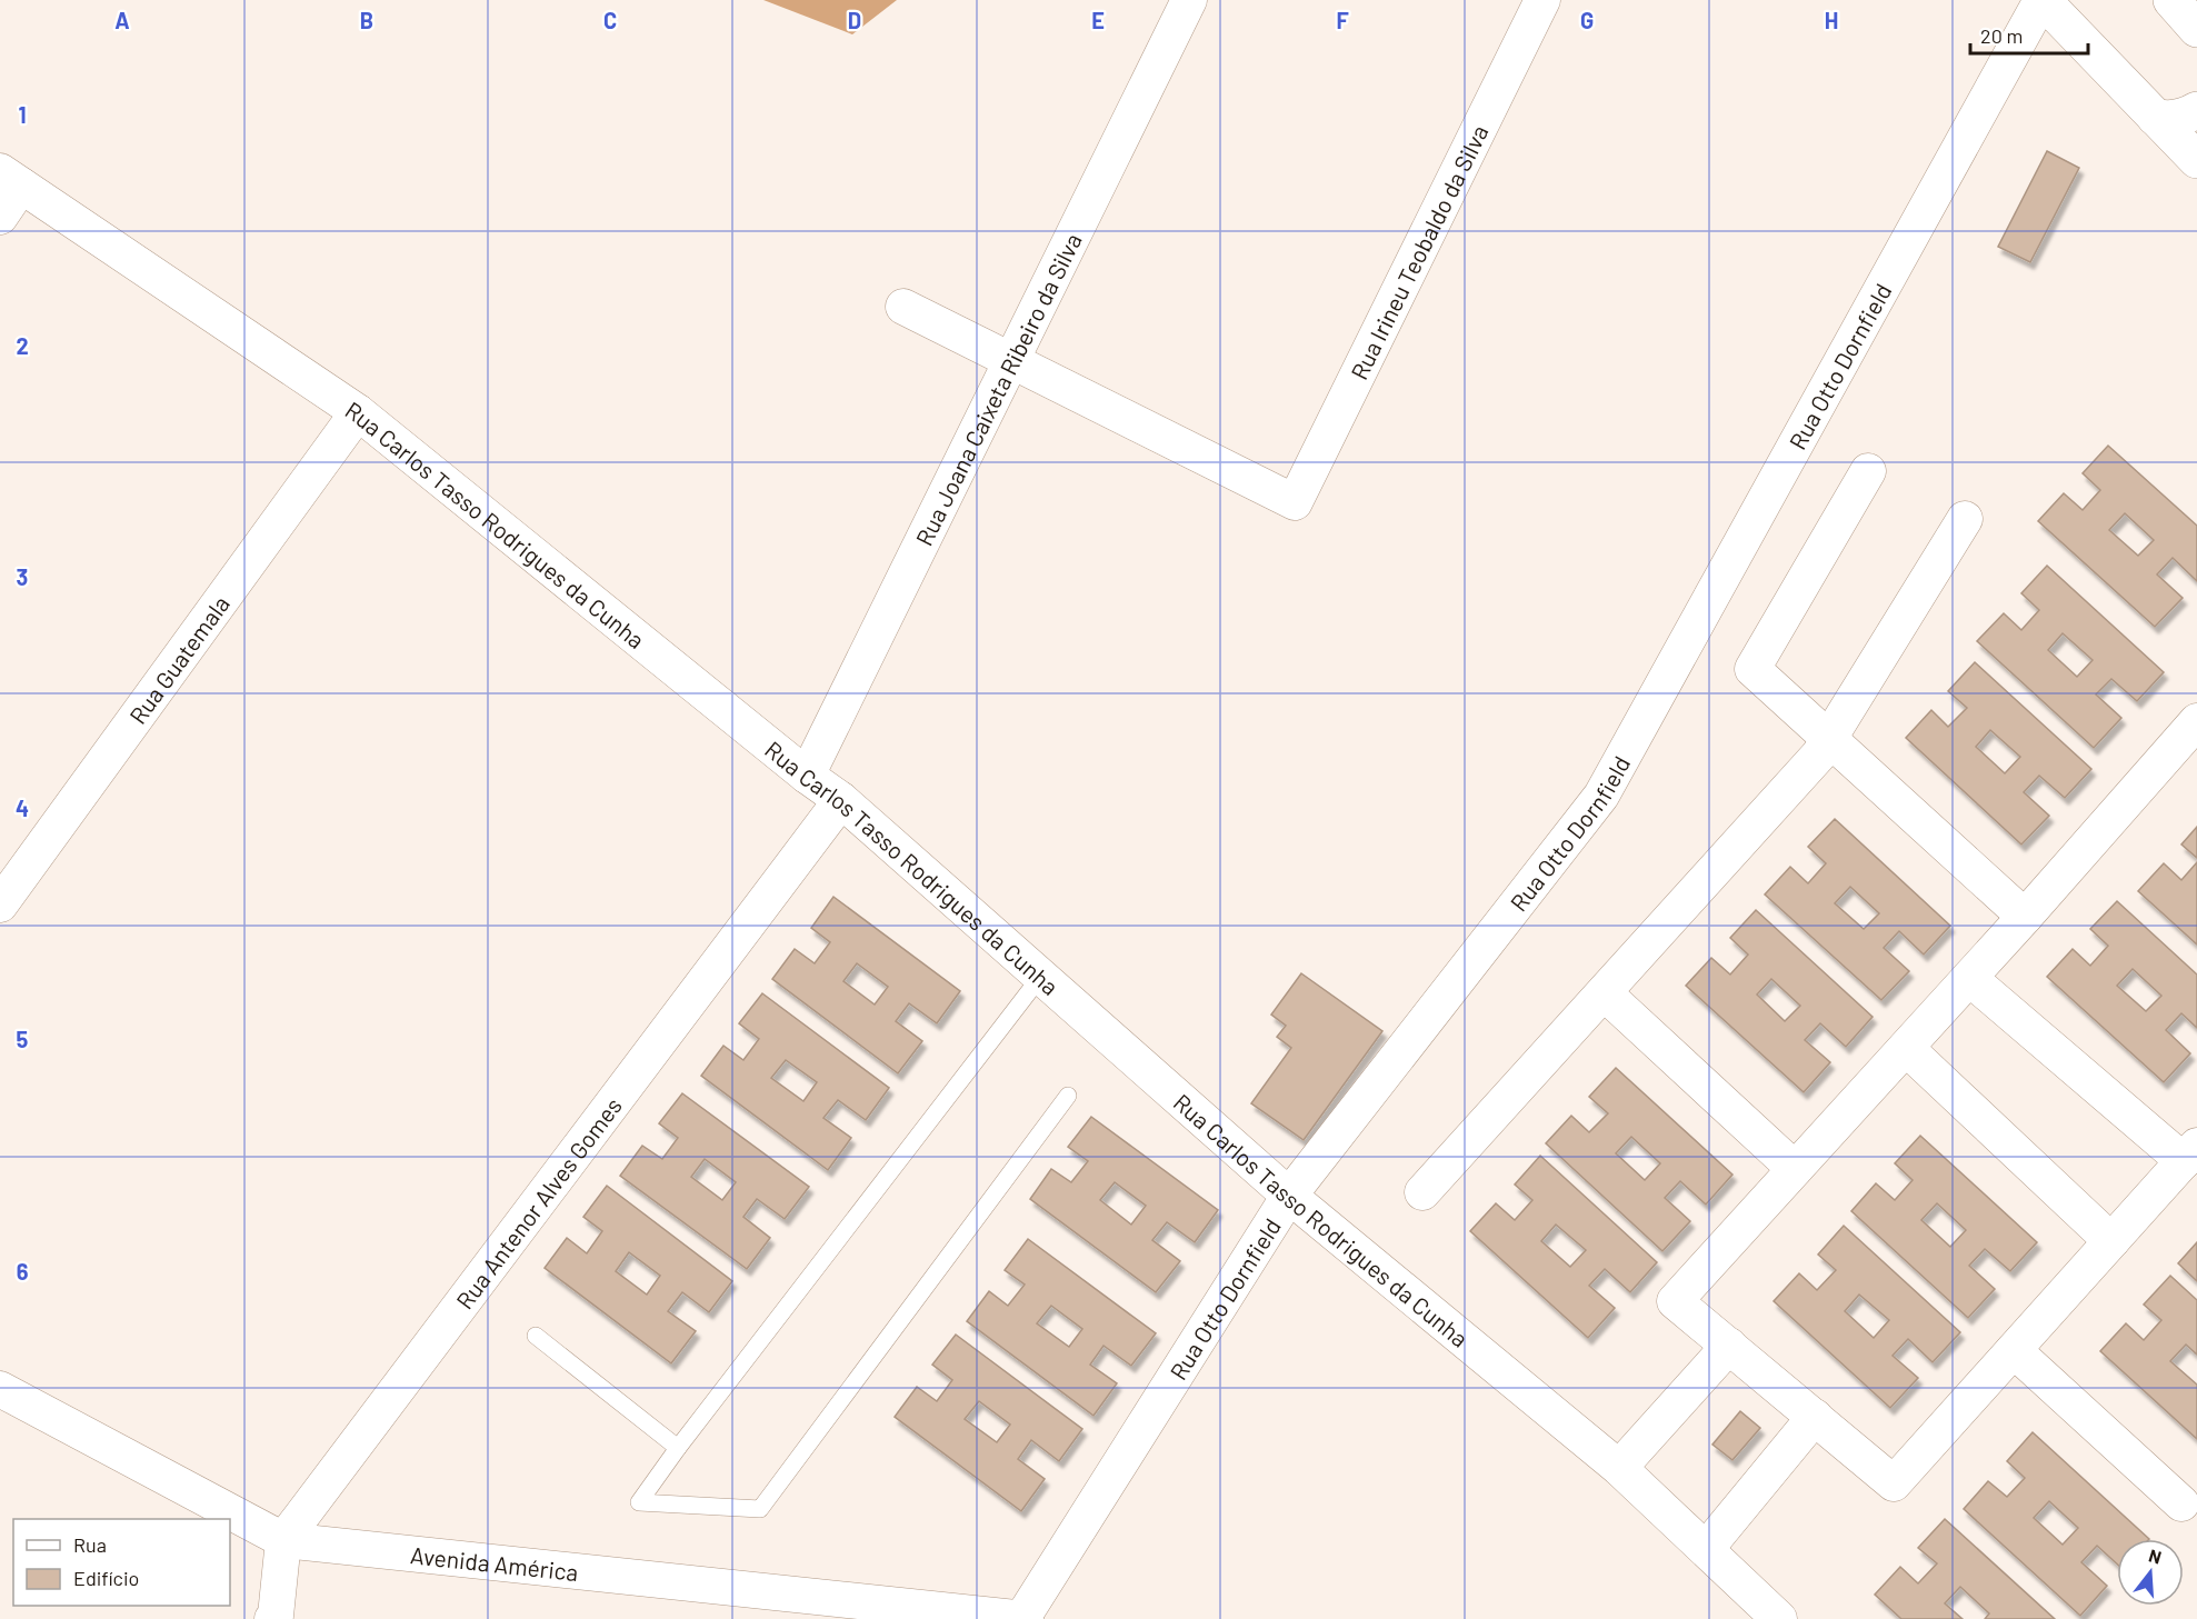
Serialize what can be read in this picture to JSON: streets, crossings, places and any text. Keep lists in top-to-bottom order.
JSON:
{
  "streets": {
    "street": [
      "Rua Irineu Teobaldo da Silva",
      "Rua Otto Dornfield",
      "Rua Joana Caixeta Ribeiro da Silva",
      "Rua Carlos Tasso Rodrigues da Cunha",
      "Rua Guatemala",
      "Rua Antenor Alves Gomes",
      "Avenida América"
    ]
  },
  "crossings": [
    ["Rua Irineu Teobaldo da Silva", "Rua Joana Caixeta Ribeiro da Silva"],
    ["Rua Otto Dornfield", "Rua Carlos Tasso Rodrigues da Cunha"],
    ["Rua Otto Dornfield", "Avenida América"],
    ["Rua Joana Caixeta Ribeiro da Silva", "Rua Carlos Tasso Rodrigues da Cunha"],
    ["Rua Carlos Tasso Rodrigues da Cunha", "Rua Guatemala"],
    ["Rua Carlos Tasso Rodrigues da Cunha", "Rua Antenor Alves Gomes"],
    ["Rua Antenor Alves Gomes", "Avenida América"]
  ],
  "legend": ["Rua", "Edifício"],
  "scale_bar": "20 m",
  "north": "top",
  "grid": {
    "columns": [
      "A",
      "B",
      "C",
      "D",
      "E",
      "F",
      "G",
      "H"
    ],
    "rows": [
      "1",
      "2",
      "3",
      "4",
      "5",
      "6"
    ]
  }
}
